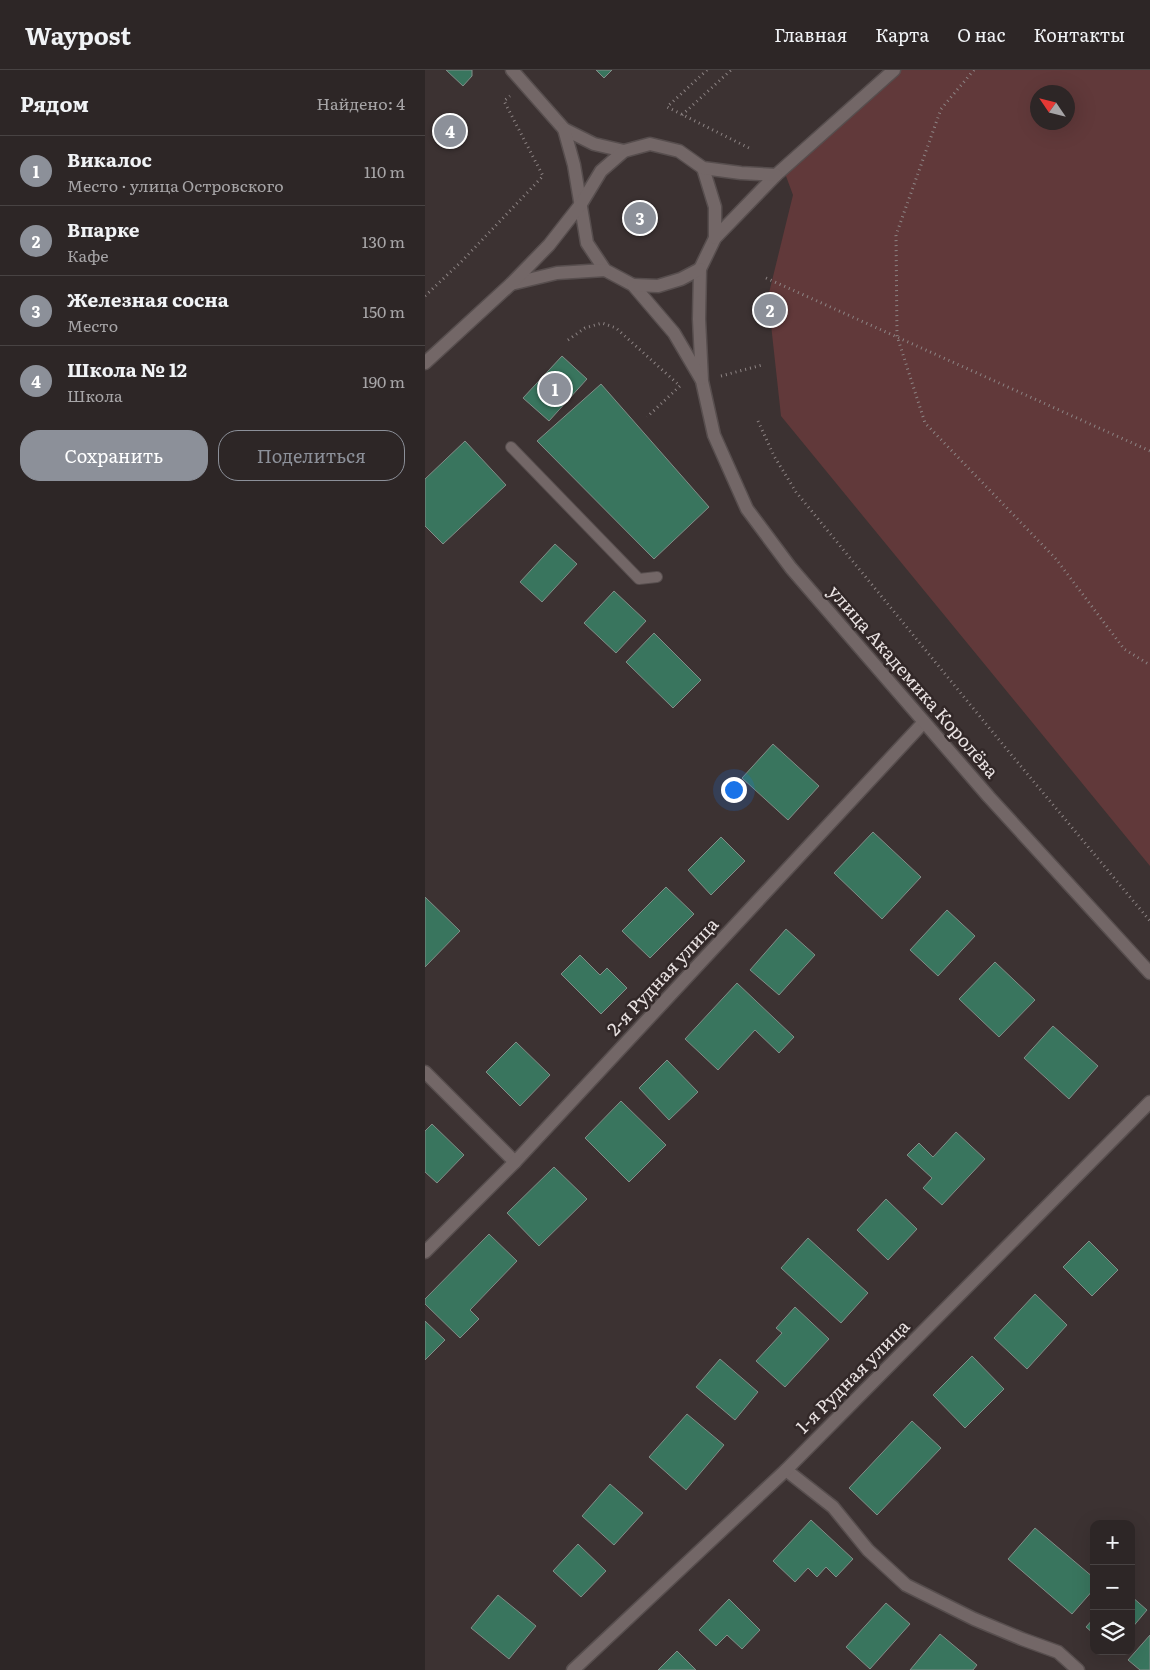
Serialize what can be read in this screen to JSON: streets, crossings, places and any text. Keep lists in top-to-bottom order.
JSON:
{
  "streets": {
    "street": ["улица Академика Королёва", "2-я Рудная улица", "1-я Рудная улица"]
  },
  "crossings": [
    ["улица Академика Королёва", "2-я Рудная улица"]
  ],
  "north": "top left",
  "page": {
    "header": "Waypost",
    "nav": [
      "Главная",
      "Карта",
      "О нас",
      "Контакты"
    ],
    "heading": ["Рядом", "Найдено: 4"],
    "pins": [
      "4",
      "3",
      "2",
      "1"
    ],
    "list": [
      {
        "mark": "1",
        "name": "Викалос",
        "note": "Место · улица Островского",
        "value": "110 m"
      },
      {
        "mark": "2",
        "name": "Впарке",
        "note": "Кафе",
        "value": "130 m"
      },
      {
        "mark": "3",
        "name": "Железная сосна",
        "note": "Место",
        "value": "150 m"
      },
      {
        "mark": "4",
        "name": "Школа № 12",
        "note": "Школа",
        "value": "190 m"
      }
    ],
    "buttons": ["Сохранить", "Поделиться"],
    "map_buttons": ["+", "−"]
  }
}
